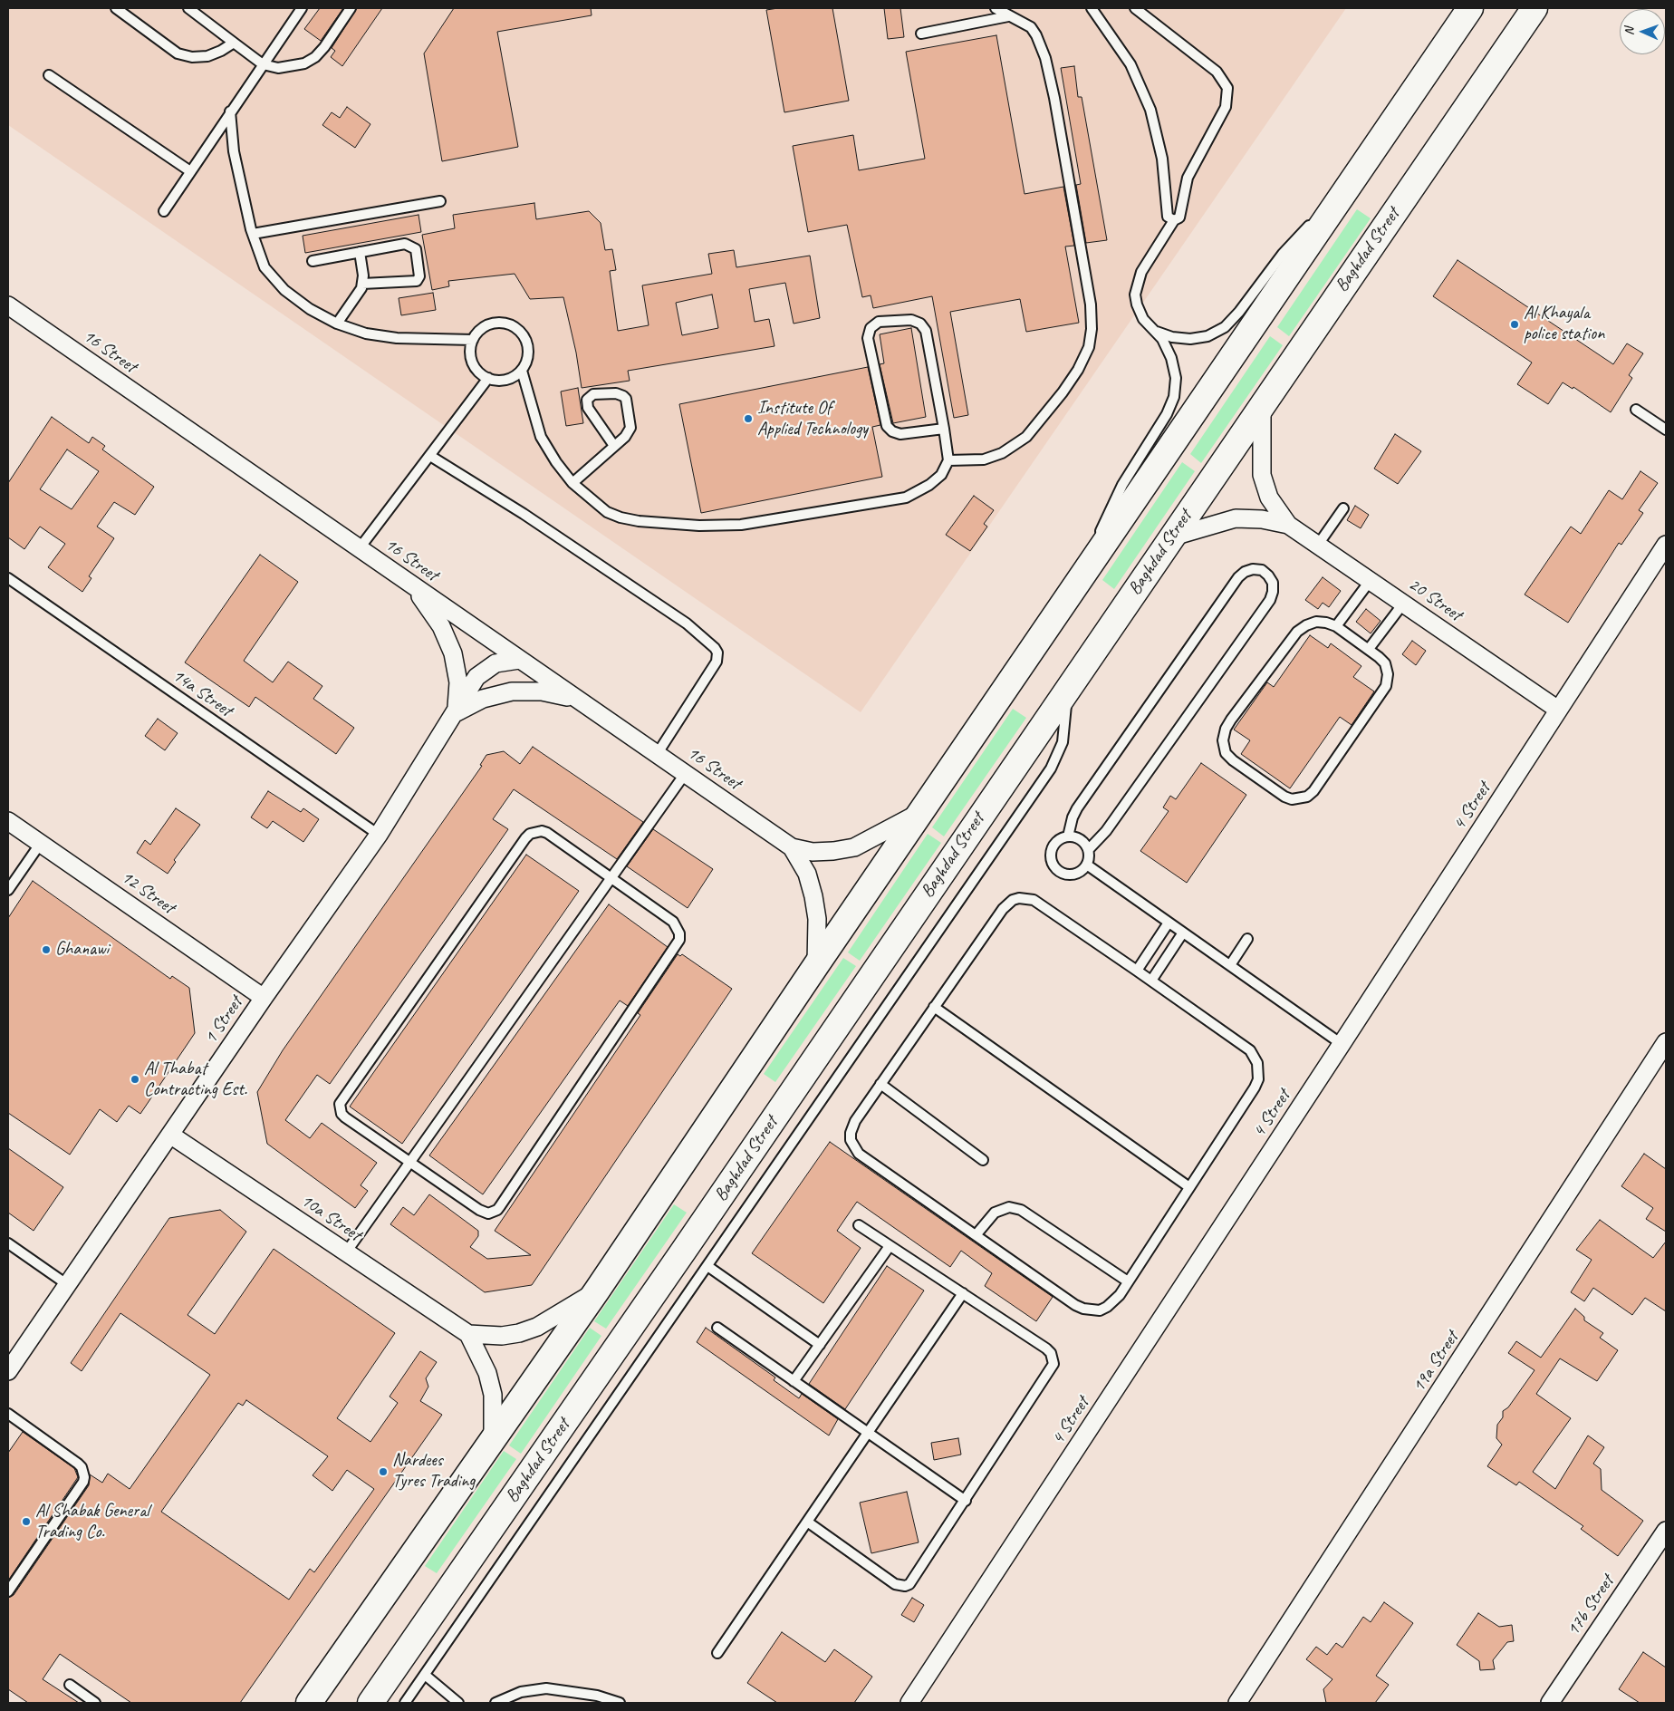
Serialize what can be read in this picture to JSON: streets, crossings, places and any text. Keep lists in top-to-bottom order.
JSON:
{
  "streets": {
    "main road": ["Baghdad Street"],
    "street": [
      "16 Street",
      "20 Street",
      "4 Street",
      "12 Street",
      "1 Street",
      "10a Street",
      "19a Street",
      "17b Street"
    ],
    "lane": ["14a Street"]
  },
  "crossings": [
    ["Baghdad Street", "20 Street"],
    ["16 Street", "1 Street"],
    ["20 Street", "4 Street"],
    ["14a Street", "1 Street"],
    ["12 Street", "1 Street"],
    ["1 Street", "10a Street"]
  ],
  "places": [
    "Al Khayala police station",
    "Institute Of Applied Technology",
    "Ghanawi",
    "Al Thabat Contracting Est.",
    "Nardees Tyres Trading",
    "Al Shabak General Trading Co."
  ],
  "north": "left"
}
